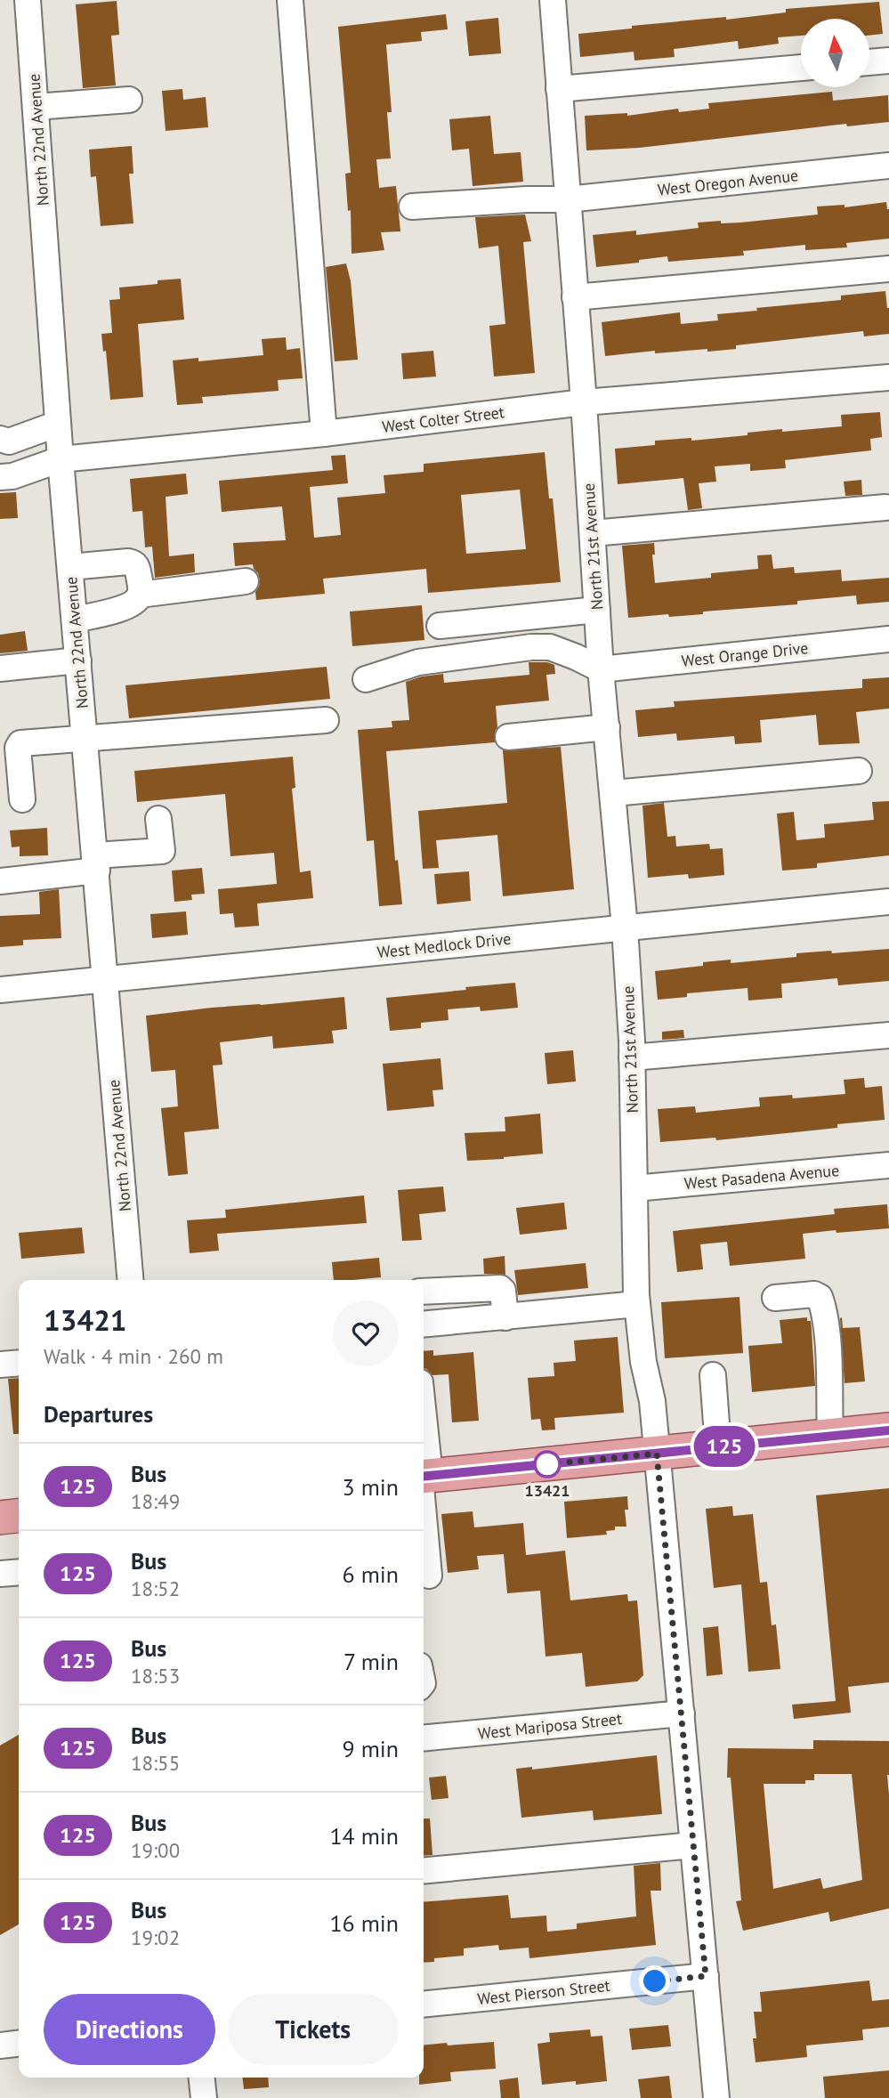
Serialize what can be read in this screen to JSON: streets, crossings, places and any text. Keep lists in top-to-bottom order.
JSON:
{
  "streets": {
    "street": [
      "North 22nd Avenue",
      "West Oregon Avenue",
      "West Colter Street",
      "North 21st Avenue",
      "West Orange Drive",
      "West Medlock Drive",
      "West Pasadena Avenue",
      "West Mariposa Street",
      "West Pierson Street"
    ]
  },
  "crossings": [
    ["North 22nd Avenue", "West Colter Street"],
    ["North 22nd Avenue", "West Medlock Drive"],
    ["West Oregon Avenue", "North 21st Avenue"],
    ["West Colter Street", "North 21st Avenue"],
    ["North 21st Avenue", "West Orange Drive"],
    ["North 21st Avenue", "West Medlock Drive"],
    ["North 21st Avenue", "West Pasadena Avenue"],
    ["North 21st Avenue", "West Mariposa Street"],
    ["North 21st Avenue", "West Pierson Street"]
  ],
  "places": ["13421"],
  "lines": ["bus line 125"],
  "north": "top",
  "page": {
    "on_map": "125",
    "heading": [
      ["13421", "Walk · 4 min · 260 m"],
      "Departures"
    ],
    "list": [
      {
        "mark": "125",
        "name": "Bus",
        "note": "18:49",
        "value": "3 min"
      },
      {
        "mark": "125",
        "name": "Bus",
        "note": "18:52",
        "value": "6 min"
      },
      {
        "mark": "125",
        "name": "Bus",
        "note": "18:53",
        "value": "7 min"
      },
      {
        "mark": "125",
        "name": "Bus",
        "note": "18:55",
        "value": "9 min"
      },
      {
        "mark": "125",
        "name": "Bus",
        "note": "19:00",
        "value": "14 min"
      },
      {
        "mark": "125",
        "name": "Bus",
        "note": "19:02",
        "value": "16 min"
      }
    ],
    "buttons": ["Directions", "Tickets"]
  }
}
